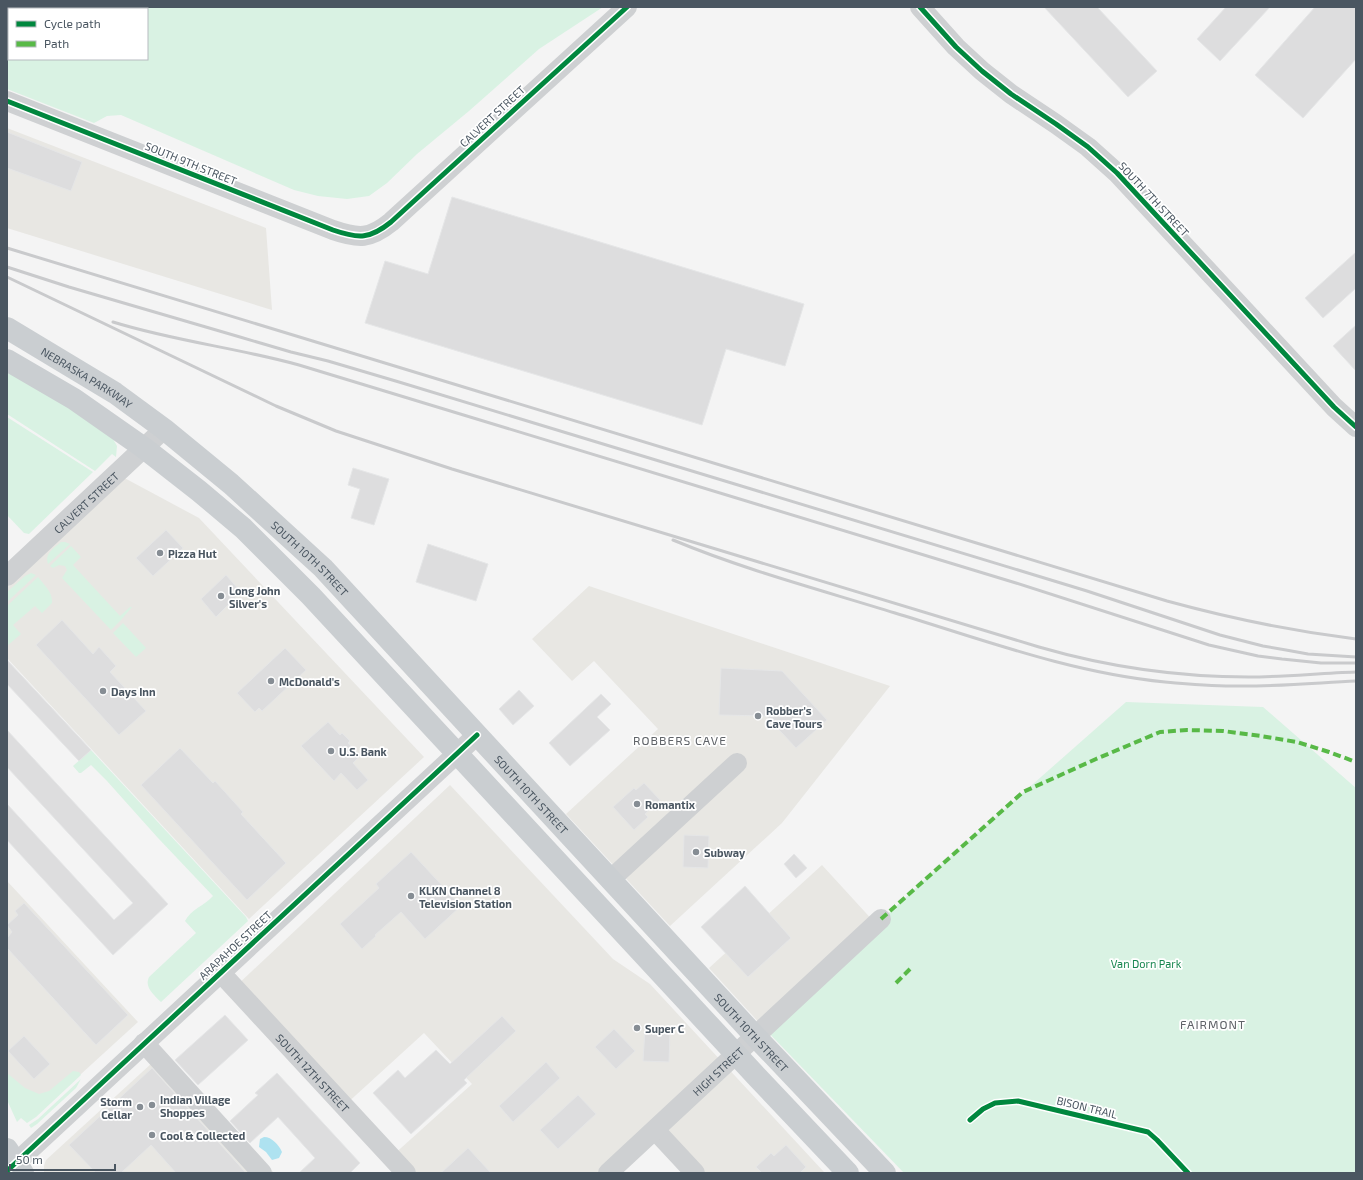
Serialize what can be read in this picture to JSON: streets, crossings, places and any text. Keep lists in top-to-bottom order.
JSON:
{
  "streets": {
    "main road": ["NEBRASKA PARKWAY", "SOUTH 10TH STREET"],
    "street": [
      "CALVERT STREET",
      "SOUTH 9TH STREET",
      "SOUTH 7TH STREET",
      "ARAPAHOE STREET",
      "HIGH STREET",
      "SOUTH 12TH STREET"
    ],
    "cycle path": ["BISON TRAIL"]
  },
  "crossings": [
    ["CALVERT STREET", "SOUTH 9TH STREET"],
    ["CALVERT STREET", "NEBRASKA PARKWAY"],
    ["CALVERT STREET", "SOUTH 10TH STREET"],
    ["NEBRASKA PARKWAY", "SOUTH 10TH STREET"],
    ["SOUTH 10TH STREET", "ARAPAHOE STREET"],
    ["SOUTH 10TH STREET", "HIGH STREET"],
    ["ARAPAHOE STREET", "SOUTH 12TH STREET"]
  ],
  "districts": ["ROBBERS CAVE", "FAIRMONT"],
  "parks": ["Van Dorn Park"],
  "places": [
    "Pizza Hut",
    "Long John Silver's",
    "McDonald's",
    "Days Inn",
    "Robber's Cave Tours",
    "U.S. Bank",
    "Romantix",
    "Subway",
    "KLKN Channel 8 Television Station",
    "Super C",
    "Indian Village Shoppes",
    "Storm Cellar",
    "Cool & Collected"
  ],
  "legend": ["Cycle path", "Path"],
  "scale_bar": "50 m"
}
